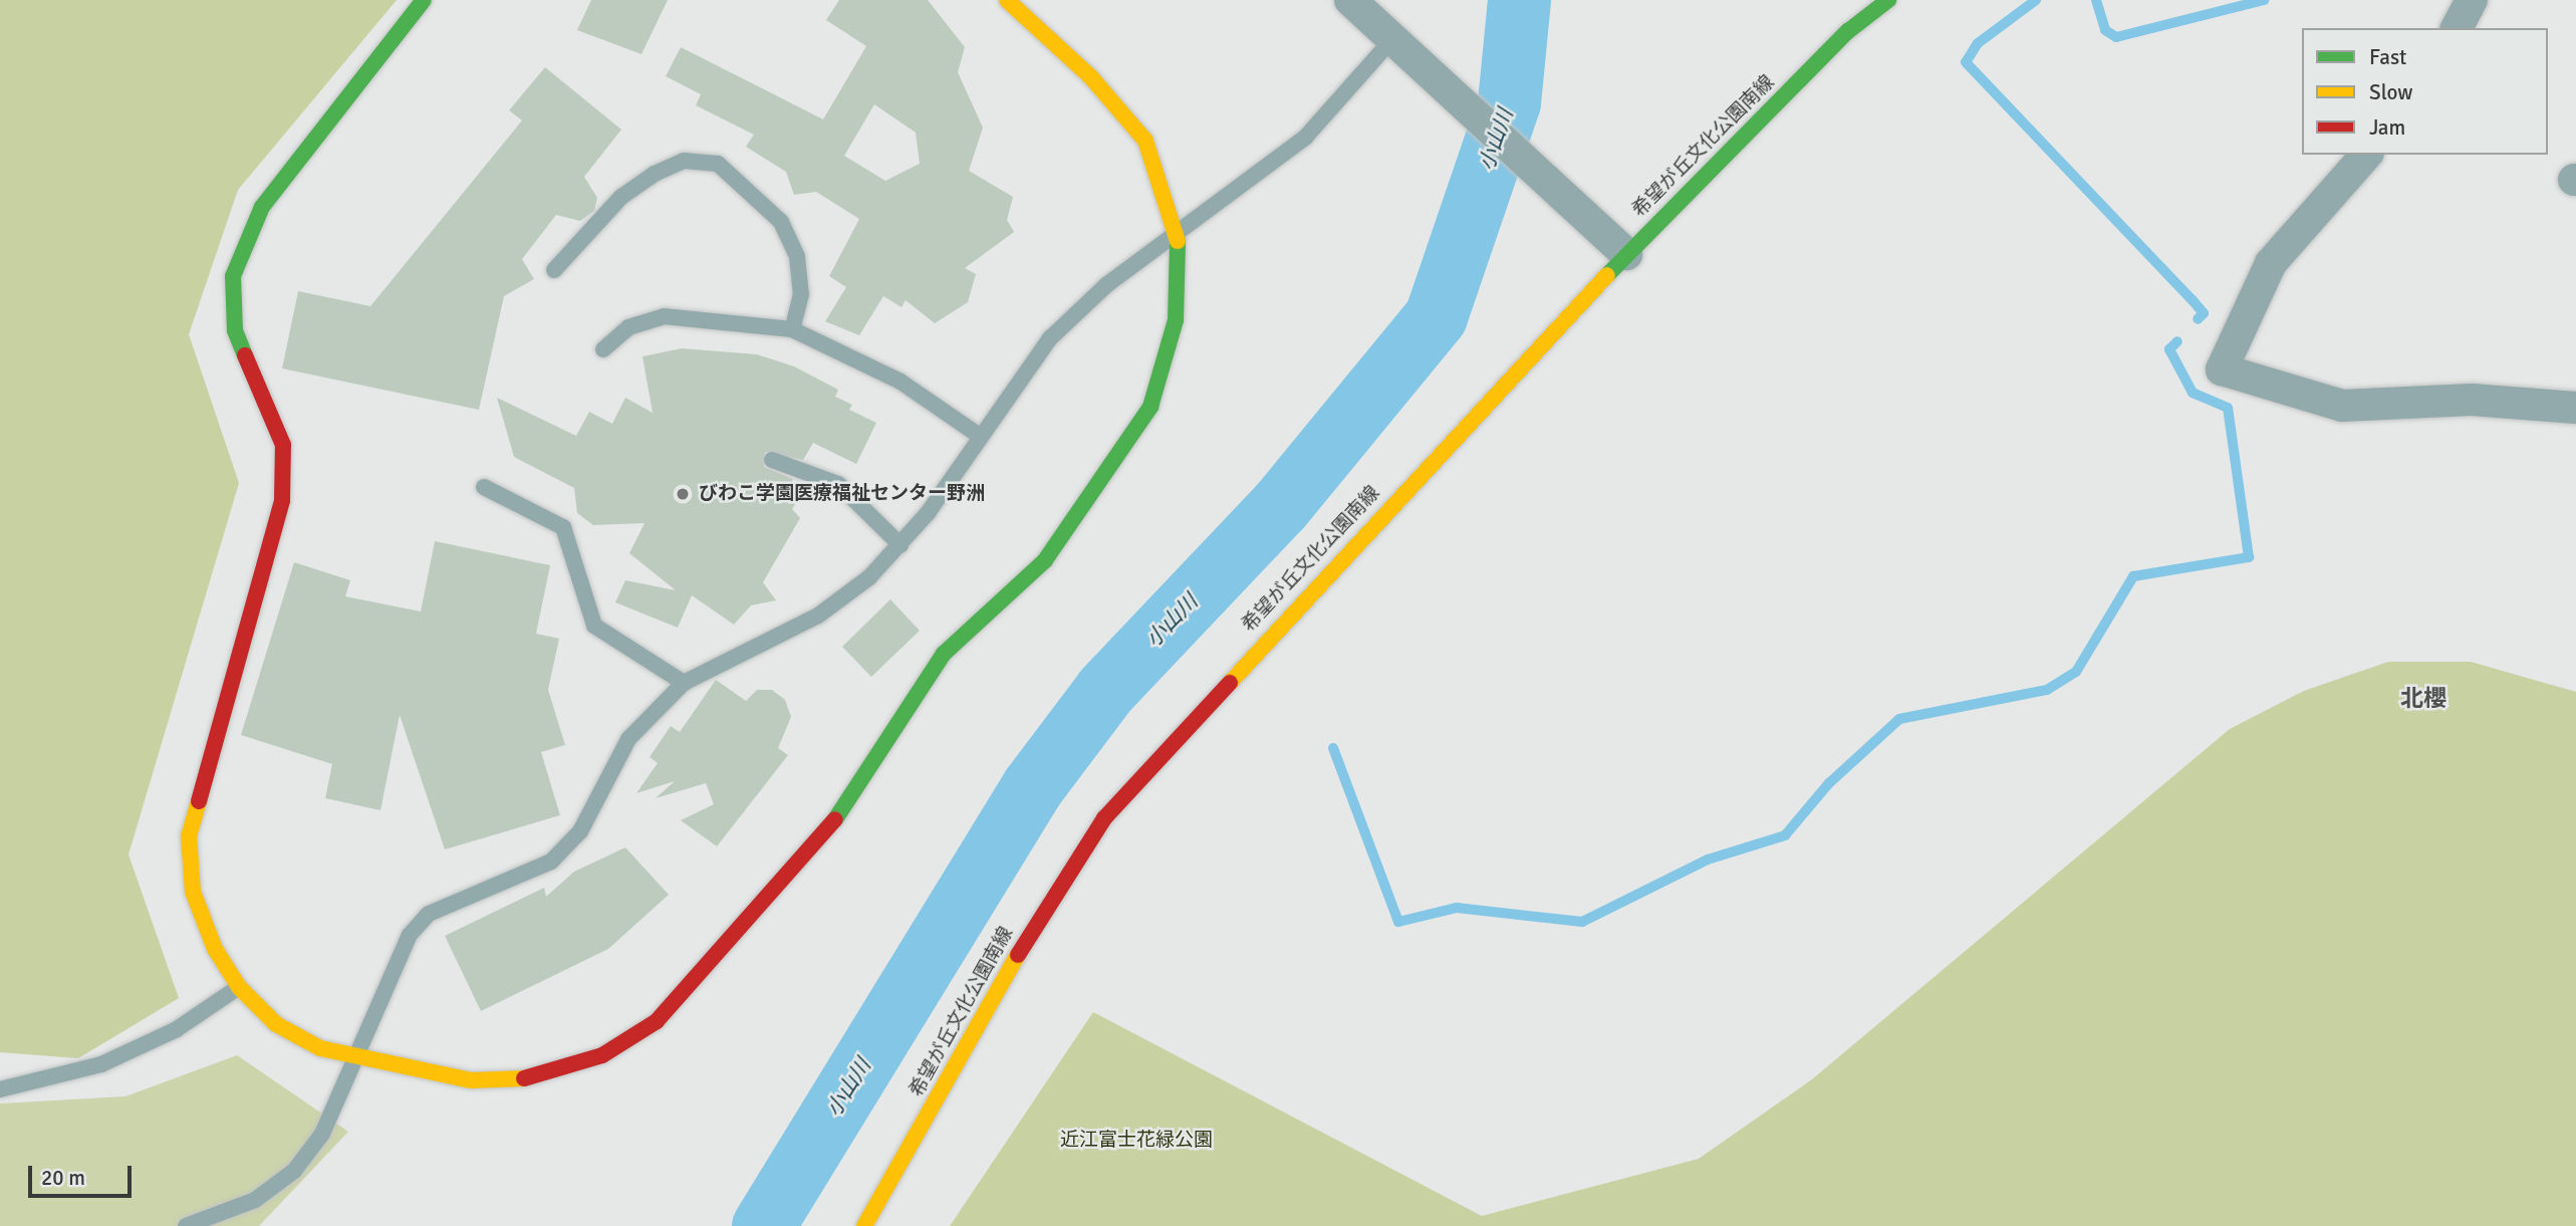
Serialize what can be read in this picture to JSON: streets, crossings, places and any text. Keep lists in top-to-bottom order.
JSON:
{
  "streets": {
    "street": ["希望が丘文化公園南線"]
  },
  "districts": ["北櫻"],
  "water": ["小山川"],
  "parks": ["近江富士花緑公園"],
  "places": ["びわこ学園医療福祉センター野洲"],
  "legend": ["Fast", "Slow", "Jam"],
  "scale_bar": "20 m"
}
